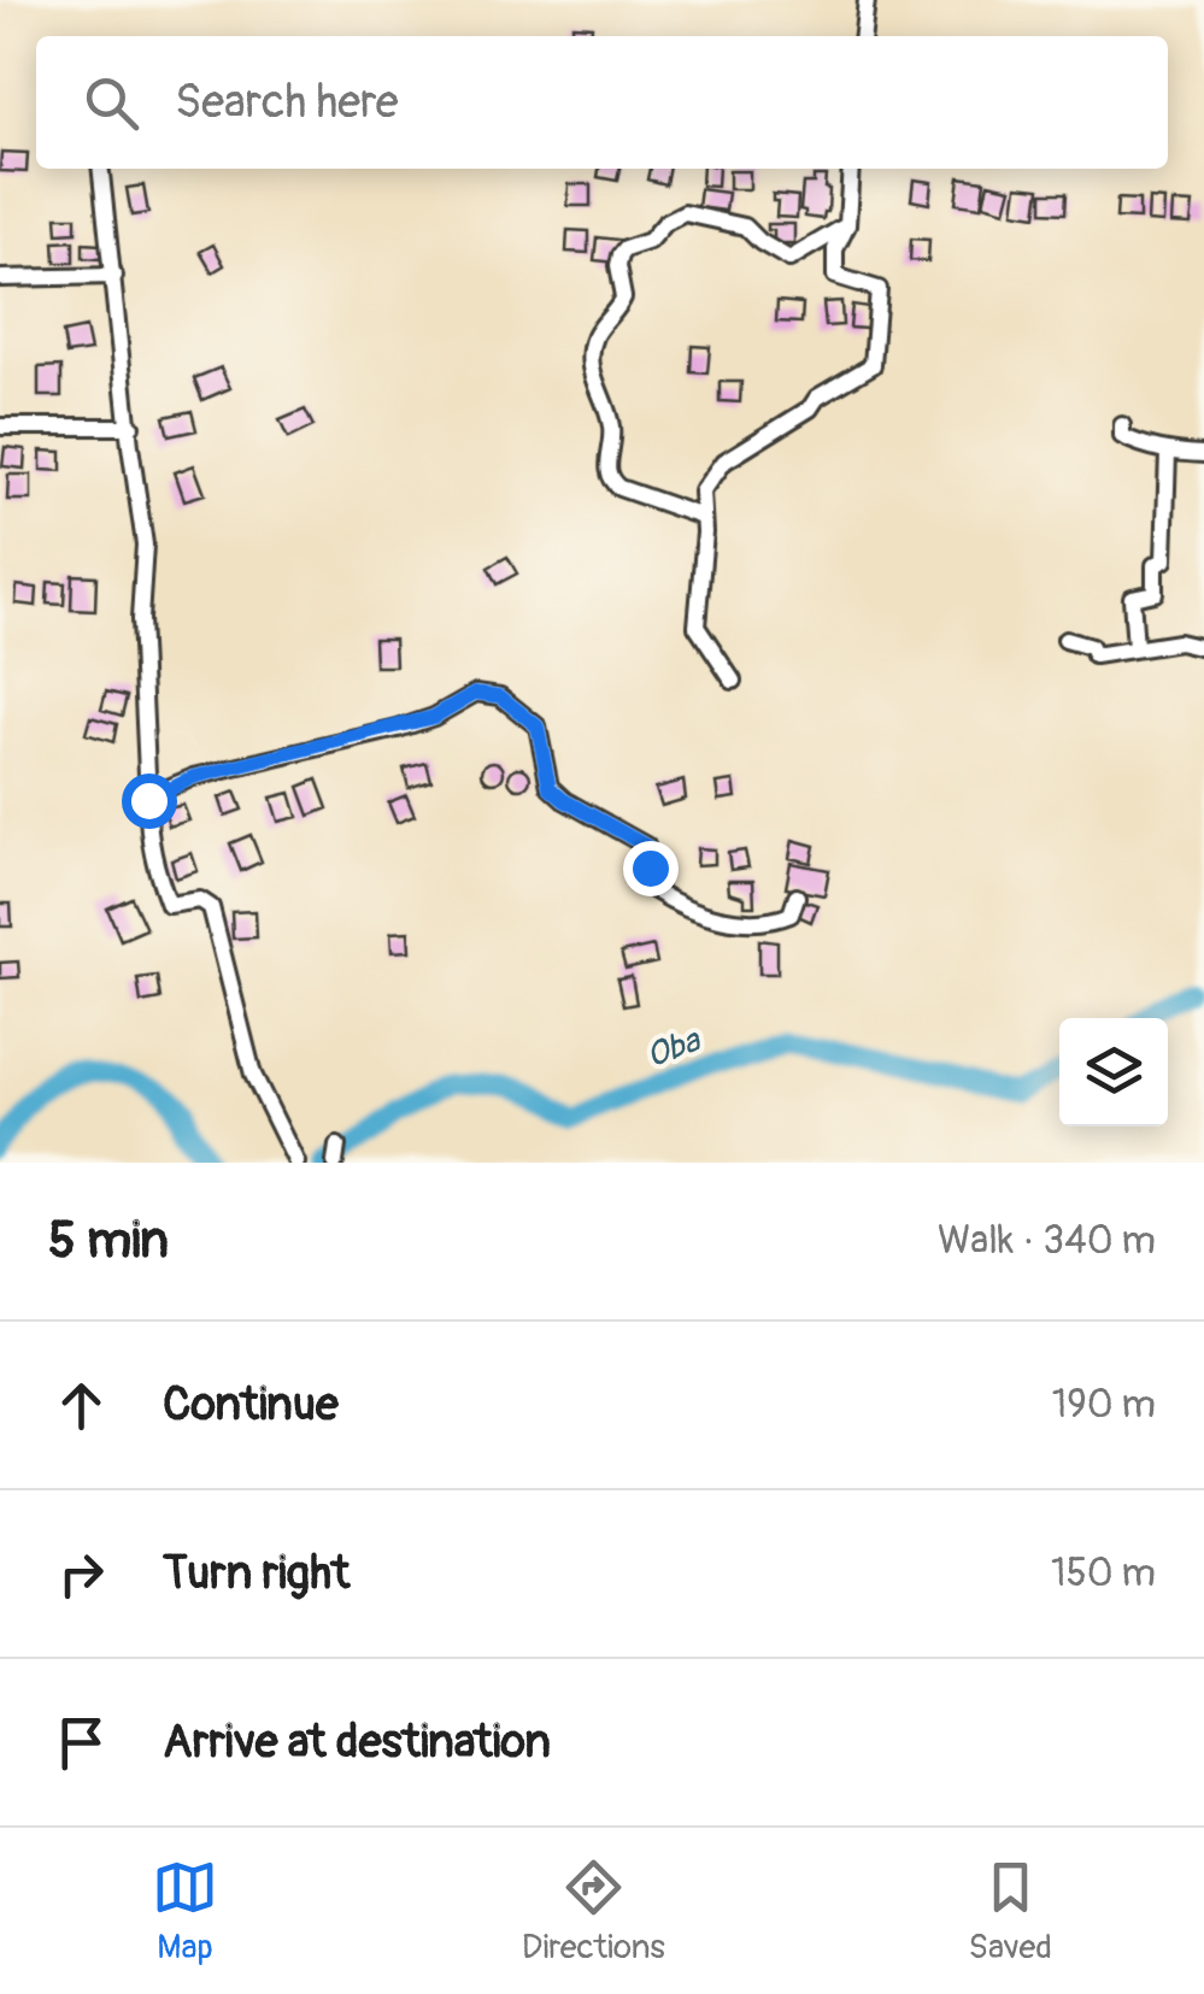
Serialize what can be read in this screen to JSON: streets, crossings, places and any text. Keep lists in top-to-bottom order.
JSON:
{
  "water": ["Oba"],
  "page": {
    "search": "Search here",
    "heading": ["5 min", "Walk · 340 m"],
    "list": [
      ["Continue", "190 m"],
      ["Turn right", "150 m"],
      "Arrive at destination"
    ],
    "nav": ["Map", "Directions", "Saved"]
  }
}
